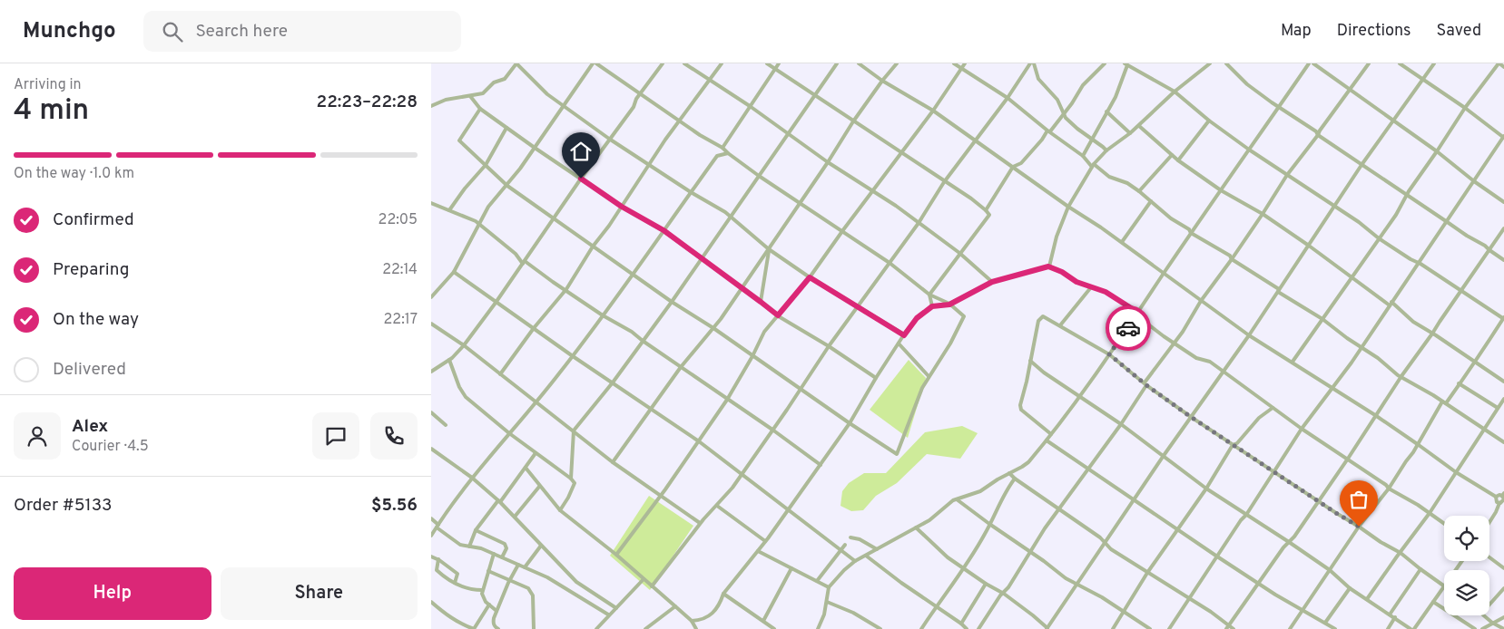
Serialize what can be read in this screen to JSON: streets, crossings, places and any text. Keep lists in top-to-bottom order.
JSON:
{
  "page": {
    "header": "Munchgo",
    "search": "Search here",
    "nav": ["Map", "Directions", "Saved"],
    "heading": ["4 min", "Arriving in", "22:23–22:28"],
    "panel": [
      "Alex",
      "Courier · 4.5",
      "Order #5133",
      "$5.56"
    ],
    "bar": "On the way · 1.0 km",
    "list": [
      ["Confirmed", "22:05"],
      ["Preparing", "22:14"],
      ["On the way", "22:17"],
      "Delivered"
    ],
    "buttons": ["Help", "Share"]
  }
}
